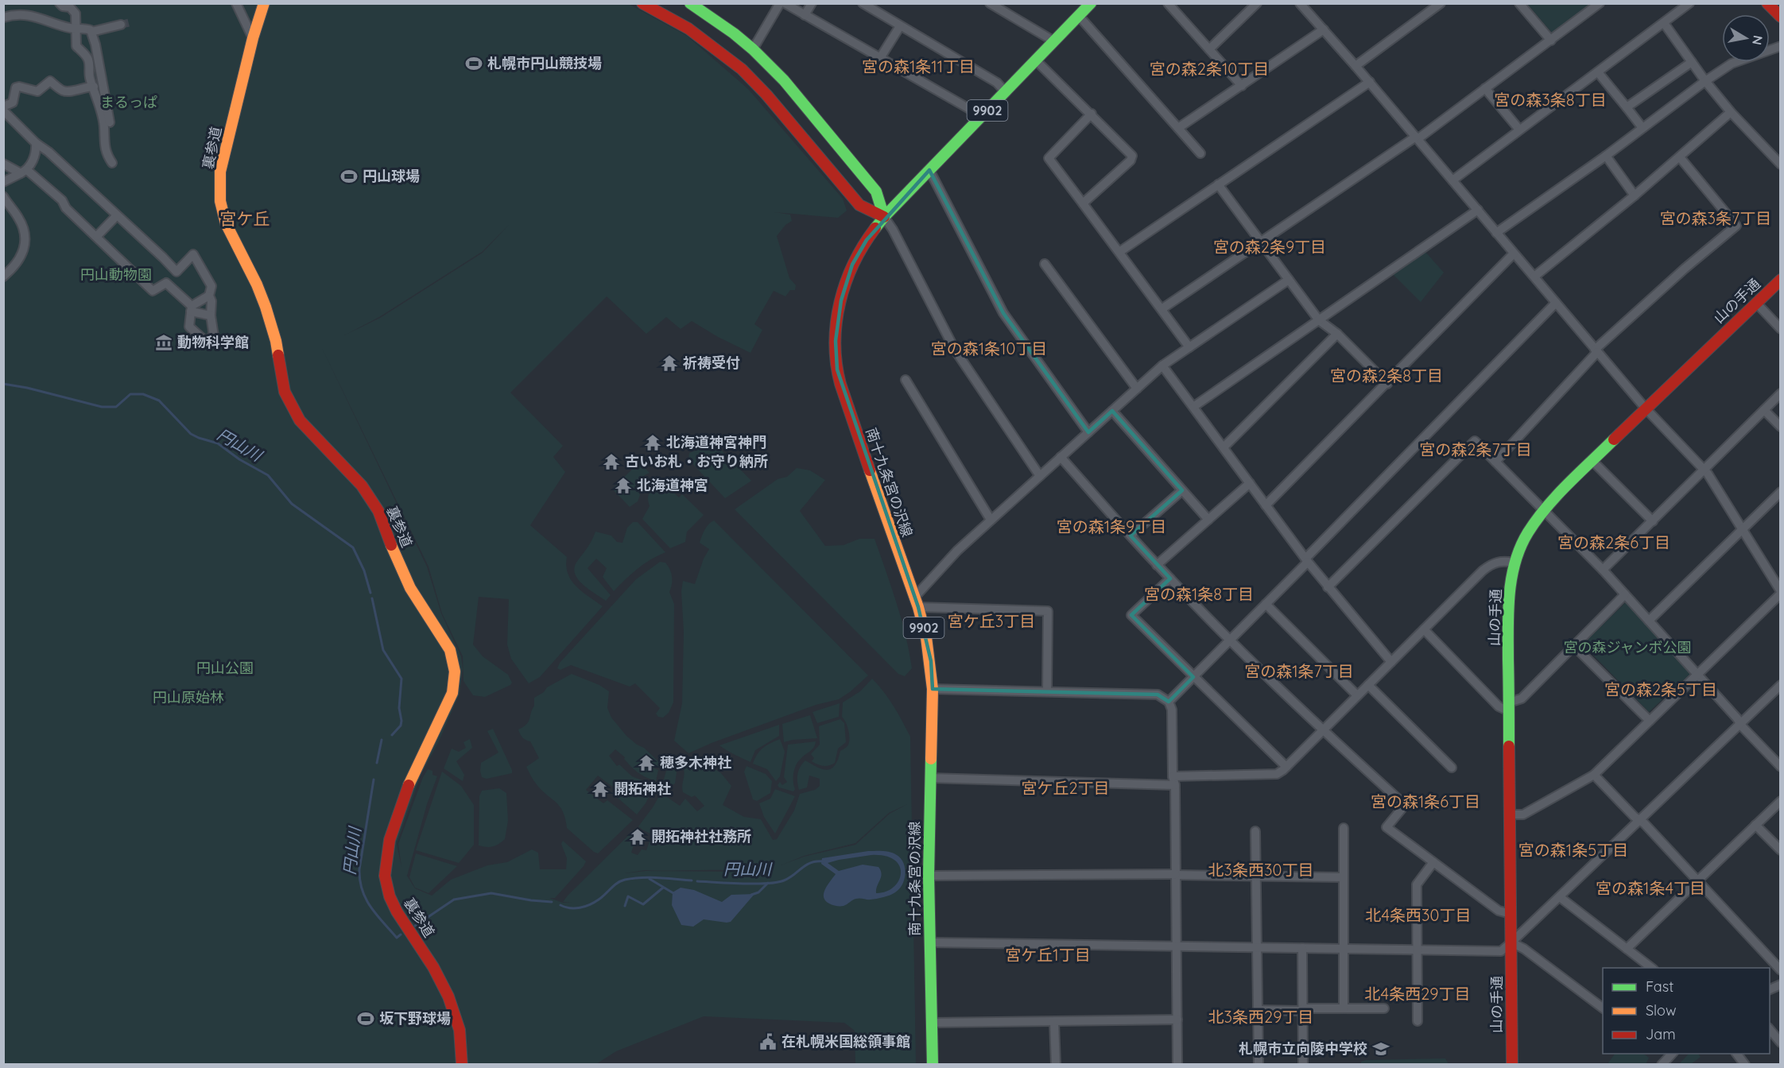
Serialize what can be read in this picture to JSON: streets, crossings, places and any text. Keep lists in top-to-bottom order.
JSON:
{
  "streets": {
    "main road": [
      "9902",
      "裏参道",
      "山の手通",
      "南十九条宮の沢線"
    ]
  },
  "districts": [
    "宮の森1条11丁目",
    "宮の森2条10丁目",
    "宮の森3条8丁目",
    "宮の森3条7丁目",
    "宮ケ丘",
    "宮の森2条9丁目",
    "宮の森1条10丁目",
    "宮の森2条8丁目",
    "宮の森2条7丁目",
    "宮の森1条9丁目",
    "宮の森2条6丁目",
    "宮の森1条8丁目",
    "宮ケ丘3丁目",
    "宮の森1条7丁目",
    "宮の森2条5丁目",
    "宮ケ丘2丁目",
    "宮の森1条6丁目",
    "宮の森1条5丁目",
    "北3条西30丁目",
    "宮の森1条4丁目",
    "北4条西30丁目",
    "宮ケ丘1丁目",
    "北4条西29丁目",
    "北3条西29丁目"
  ],
  "water": ["円山川"],
  "parks": [
    "まるっぱ",
    "円山動物園",
    "宮の森ジャンボ公園",
    "円山公園",
    "円山原始林"
  ],
  "places": {
    "sports": ["札幌市円山競技場", "円山球場", "坂下野球場"],
    "museum": ["動物科学館"],
    "temple": [
      "祈祷受付",
      "北海道神宮神門",
      "古いお札・お守り納所",
      "北海道神宮",
      "穂多木神社",
      "開拓神社",
      "開拓神社社務所"
    ],
    "public building": ["在札幌米国総領事館"],
    "school or university": ["札幌市立向陵中学校"]
  },
  "legend": ["Fast", "Slow", "Jam"],
  "north": "right"
}
